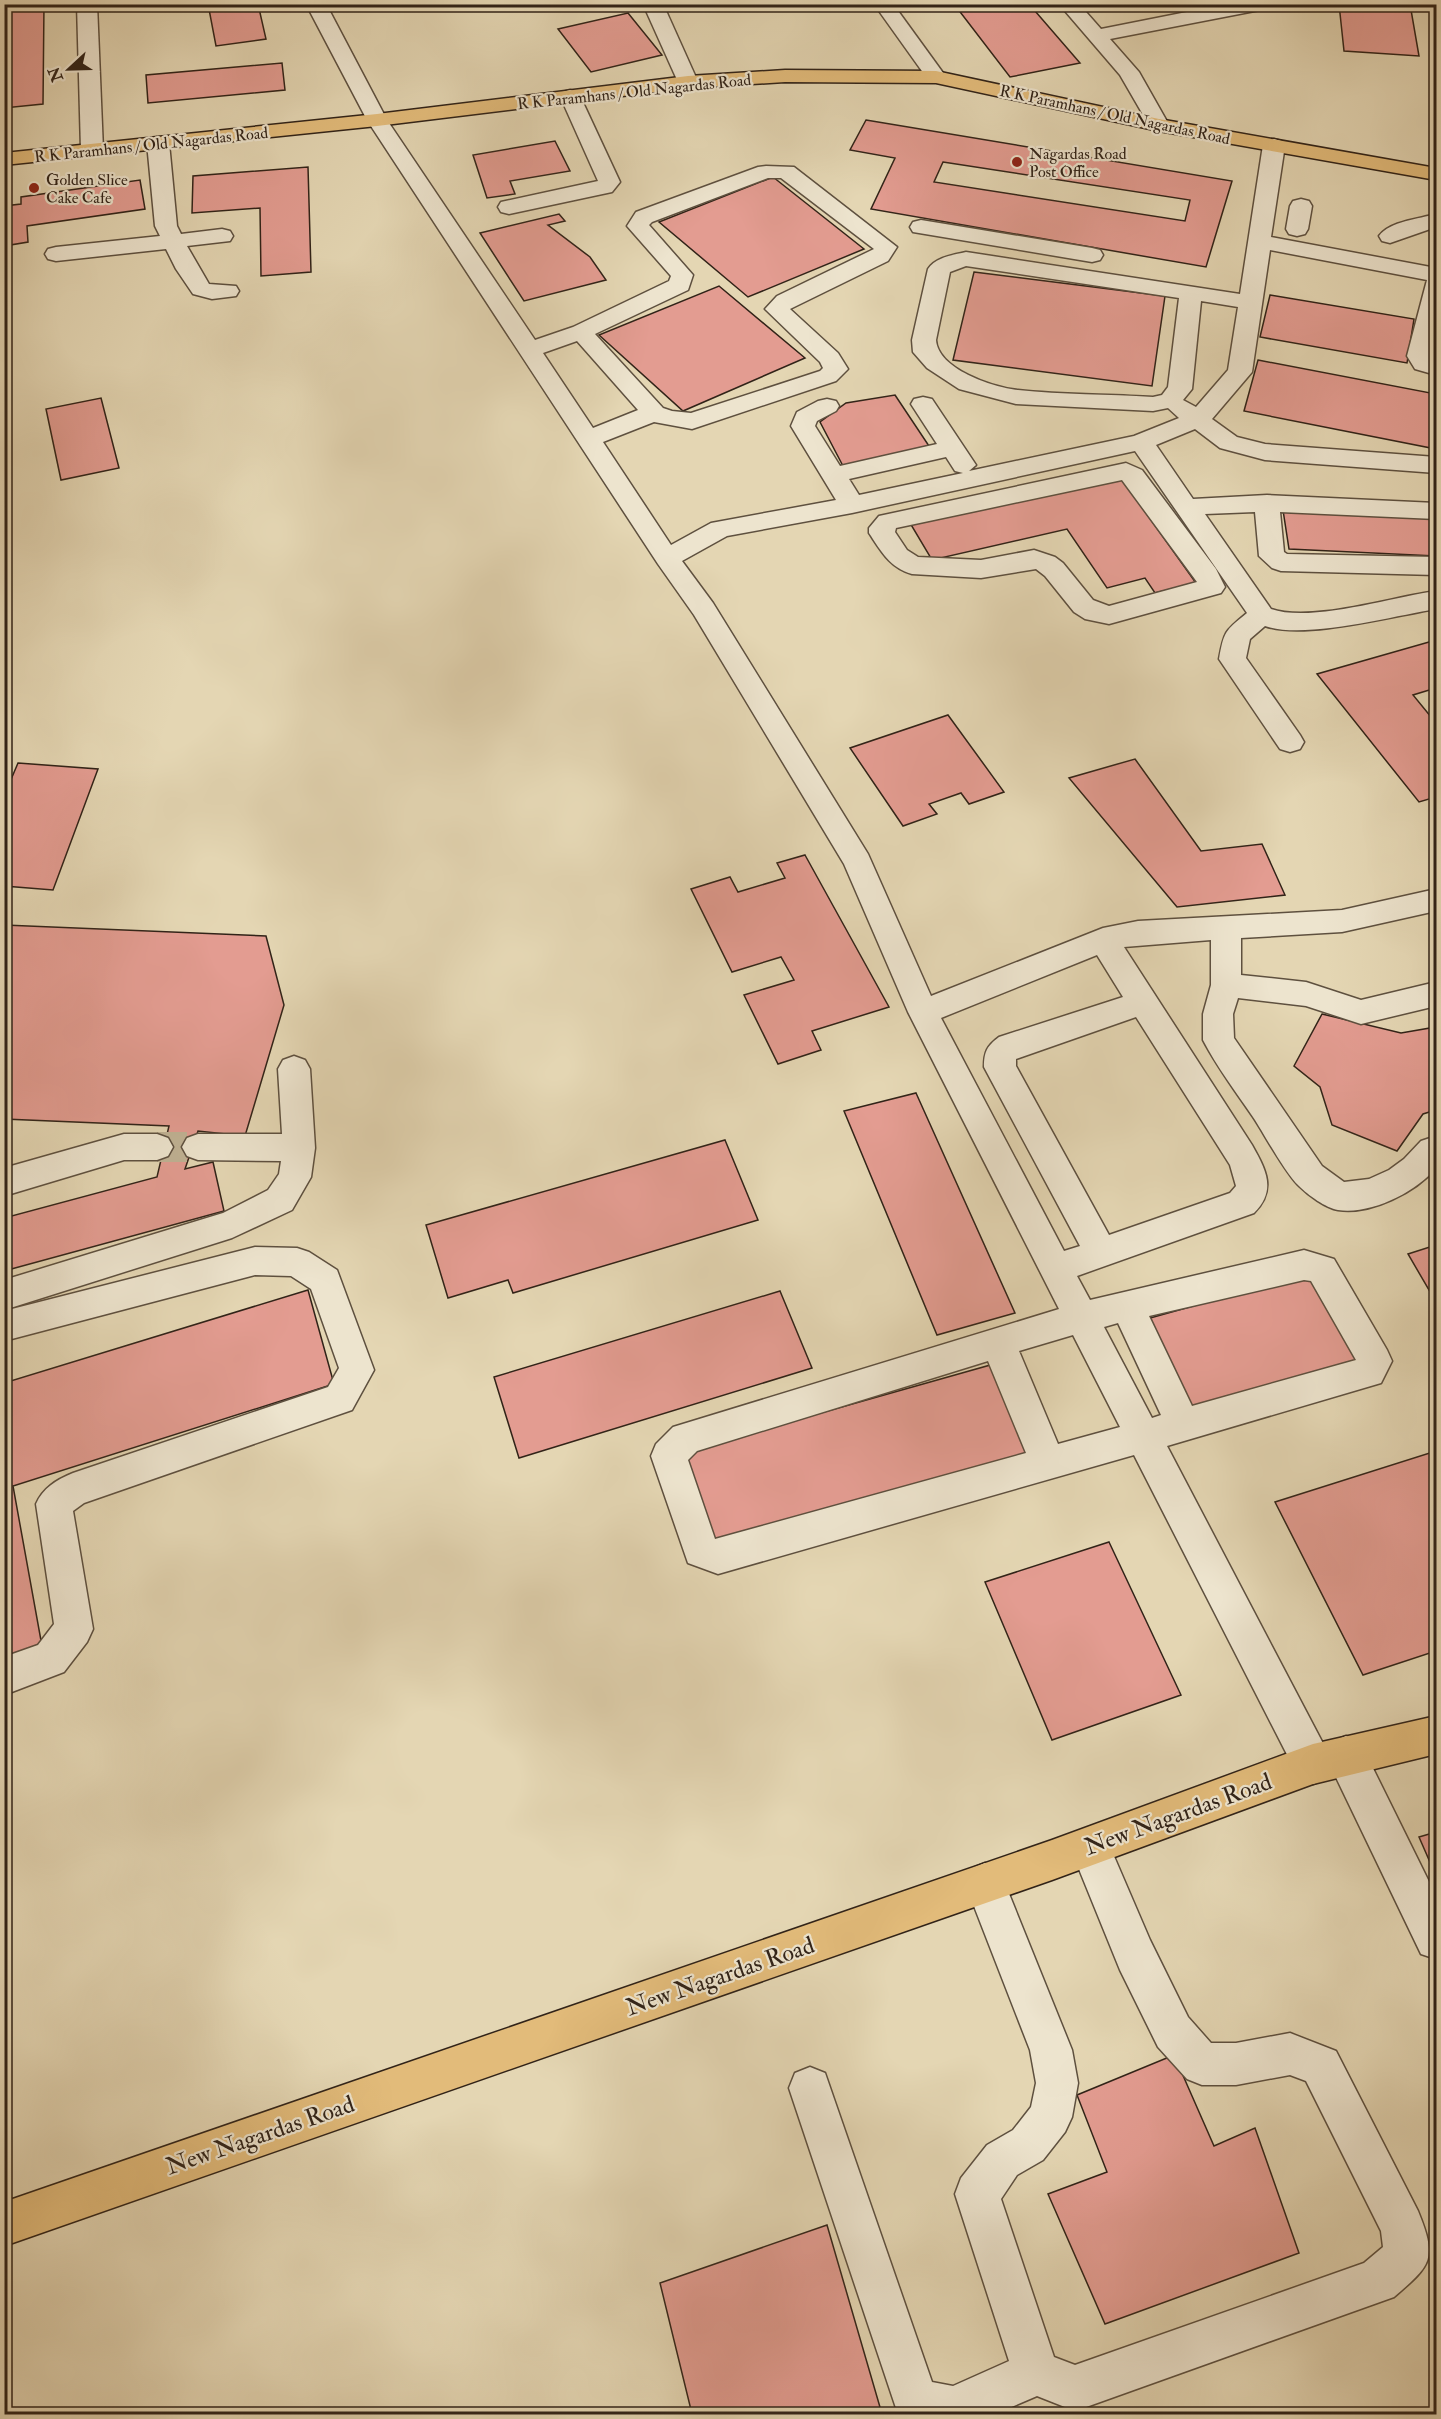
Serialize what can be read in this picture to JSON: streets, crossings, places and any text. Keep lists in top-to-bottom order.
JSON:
{
  "streets": {
    "main road": ["R K Paramhans / Old Nagardas Road", "New Nagardas Road"]
  },
  "places": ["Nagardas Road Post Office", "Golden Slice Cake Cafe"],
  "north": "left"
}
